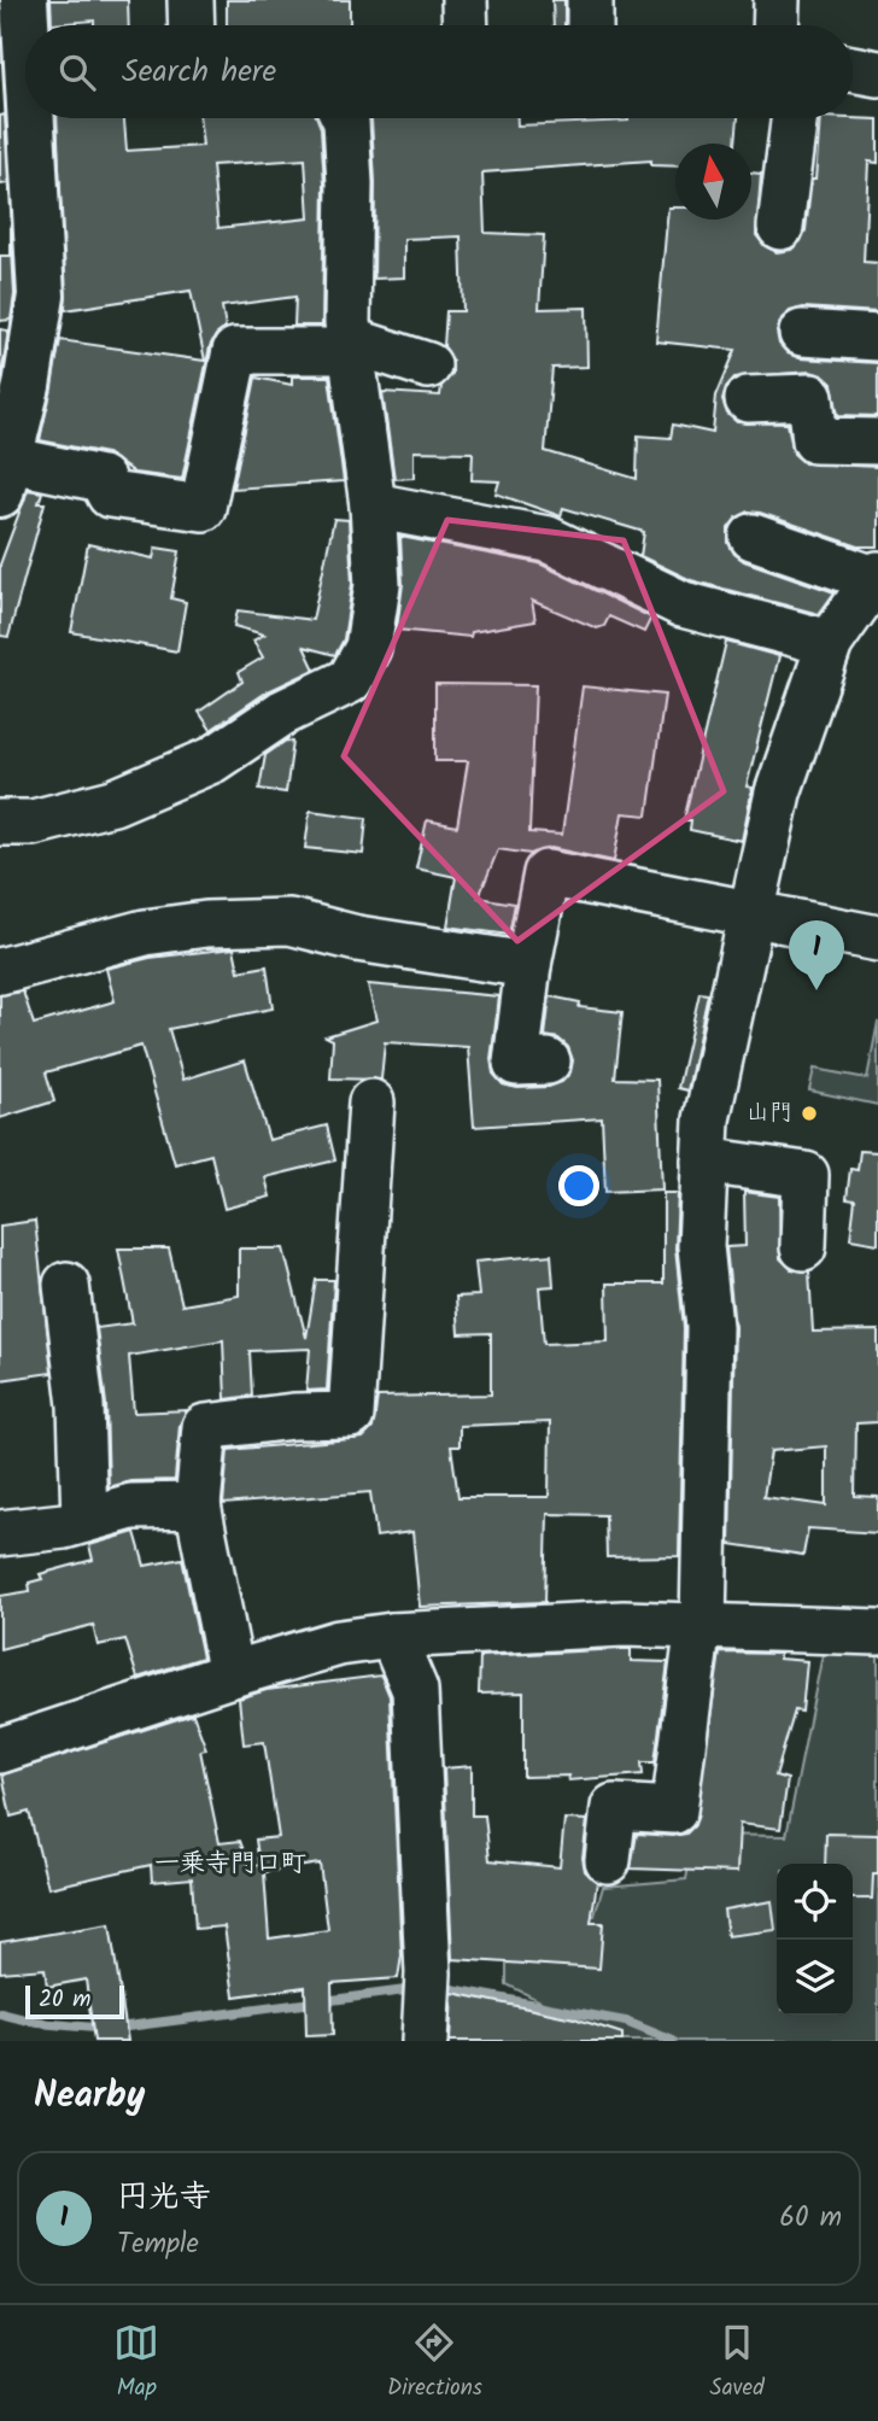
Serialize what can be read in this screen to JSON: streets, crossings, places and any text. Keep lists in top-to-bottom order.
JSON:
{
  "districts": ["一乗寺門口町"],
  "places": ["山門"],
  "scale_bar": "20 m",
  "north": "top",
  "page": {
    "search": "Search here",
    "pins": "1",
    "scale": "20 m",
    "heading": "Nearby",
    "list": [
      {
        "mark": "1",
        "name": "円光寺",
        "note": "Temple",
        "value": "60 m"
      }
    ],
    "nav": ["Map", "Directions", "Saved"]
  }
}
